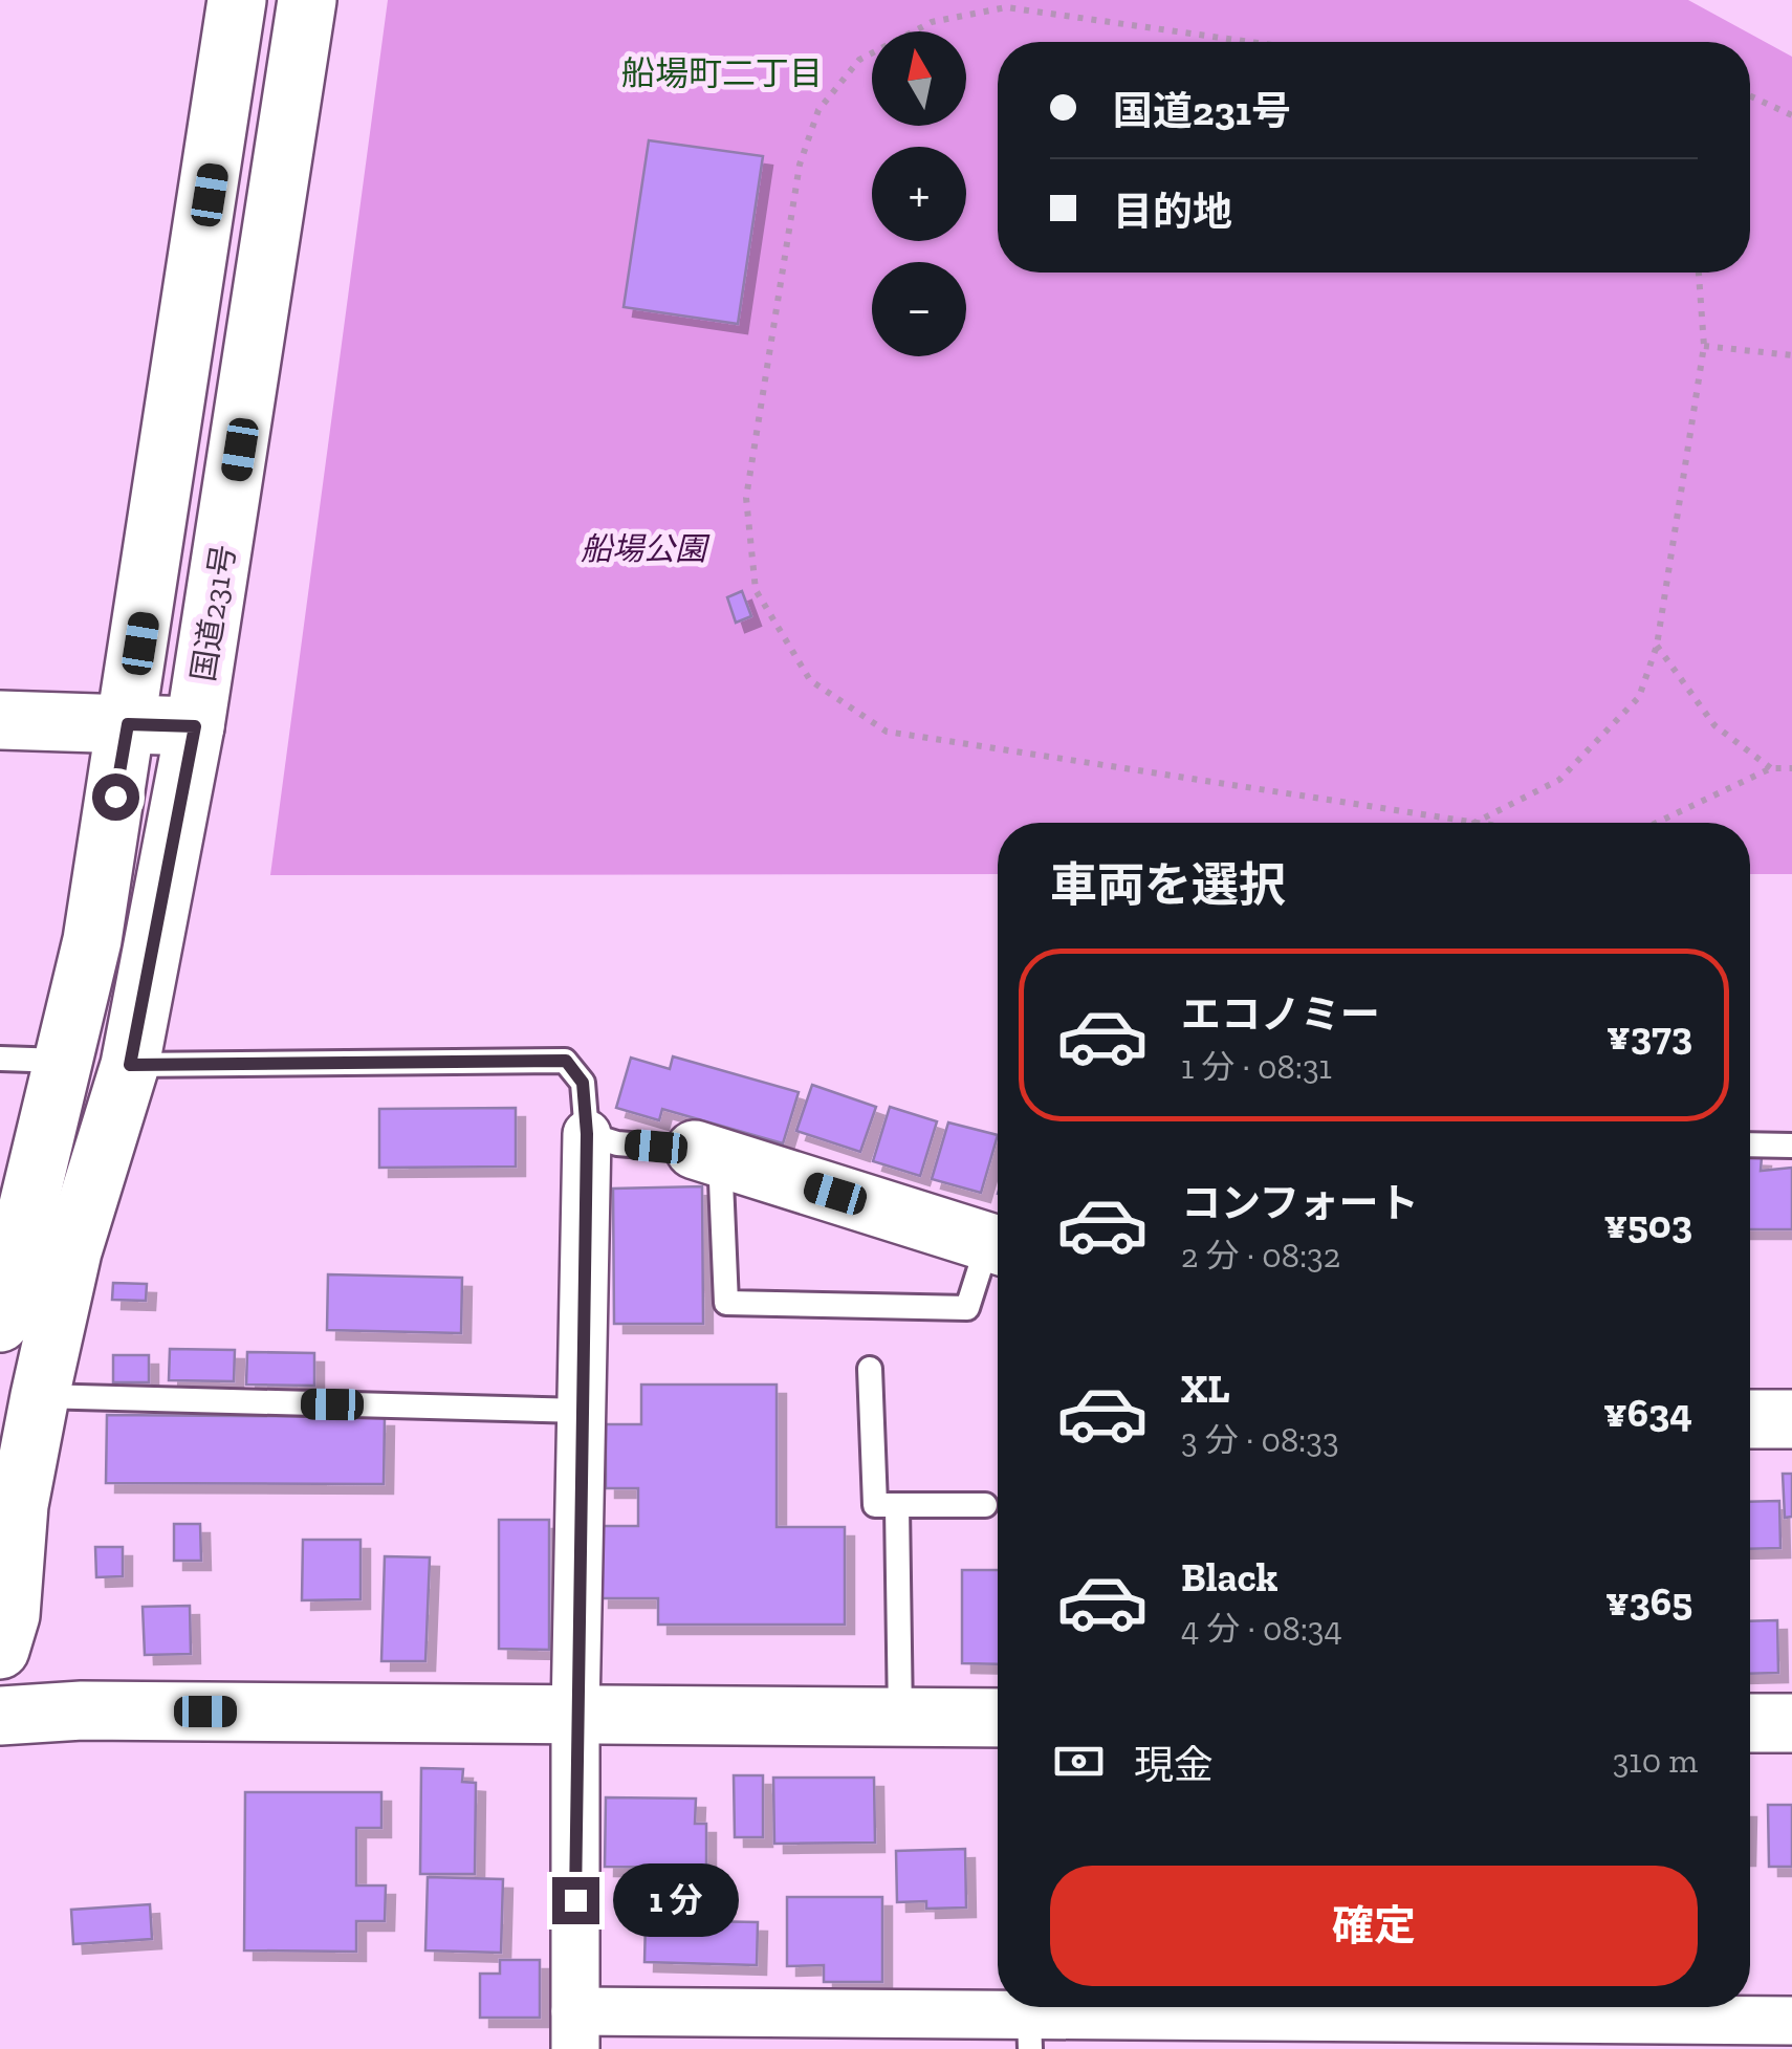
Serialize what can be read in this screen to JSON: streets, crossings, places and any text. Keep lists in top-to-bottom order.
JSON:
{
  "streets": {
    "main road": ["国道231号"]
  },
  "districts": ["船場町二丁目"],
  "parks": ["船場公園"],
  "north": "top",
  "page": {
    "map_buttons": ["+", "−"],
    "banner": ["国道231号", "目的地"],
    "heading": "車両を選択",
    "list": [
      {
        "name": "エコノミー",
        "note": "1 分 · 08:31",
        "value": "¥373"
      },
      {
        "name": "コンフォート",
        "note": "2 分 · 08:32",
        "value": "¥503"
      },
      {
        "name": "XL",
        "note": "3 分 · 08:33",
        "value": "¥634"
      },
      {
        "name": "Black",
        "note": "4 分 · 08:34",
        "value": "¥365"
      }
    ],
    "pay": ["現金", "310 m"],
    "buttons": "確定",
    "bubble": "1 分"
  }
}
